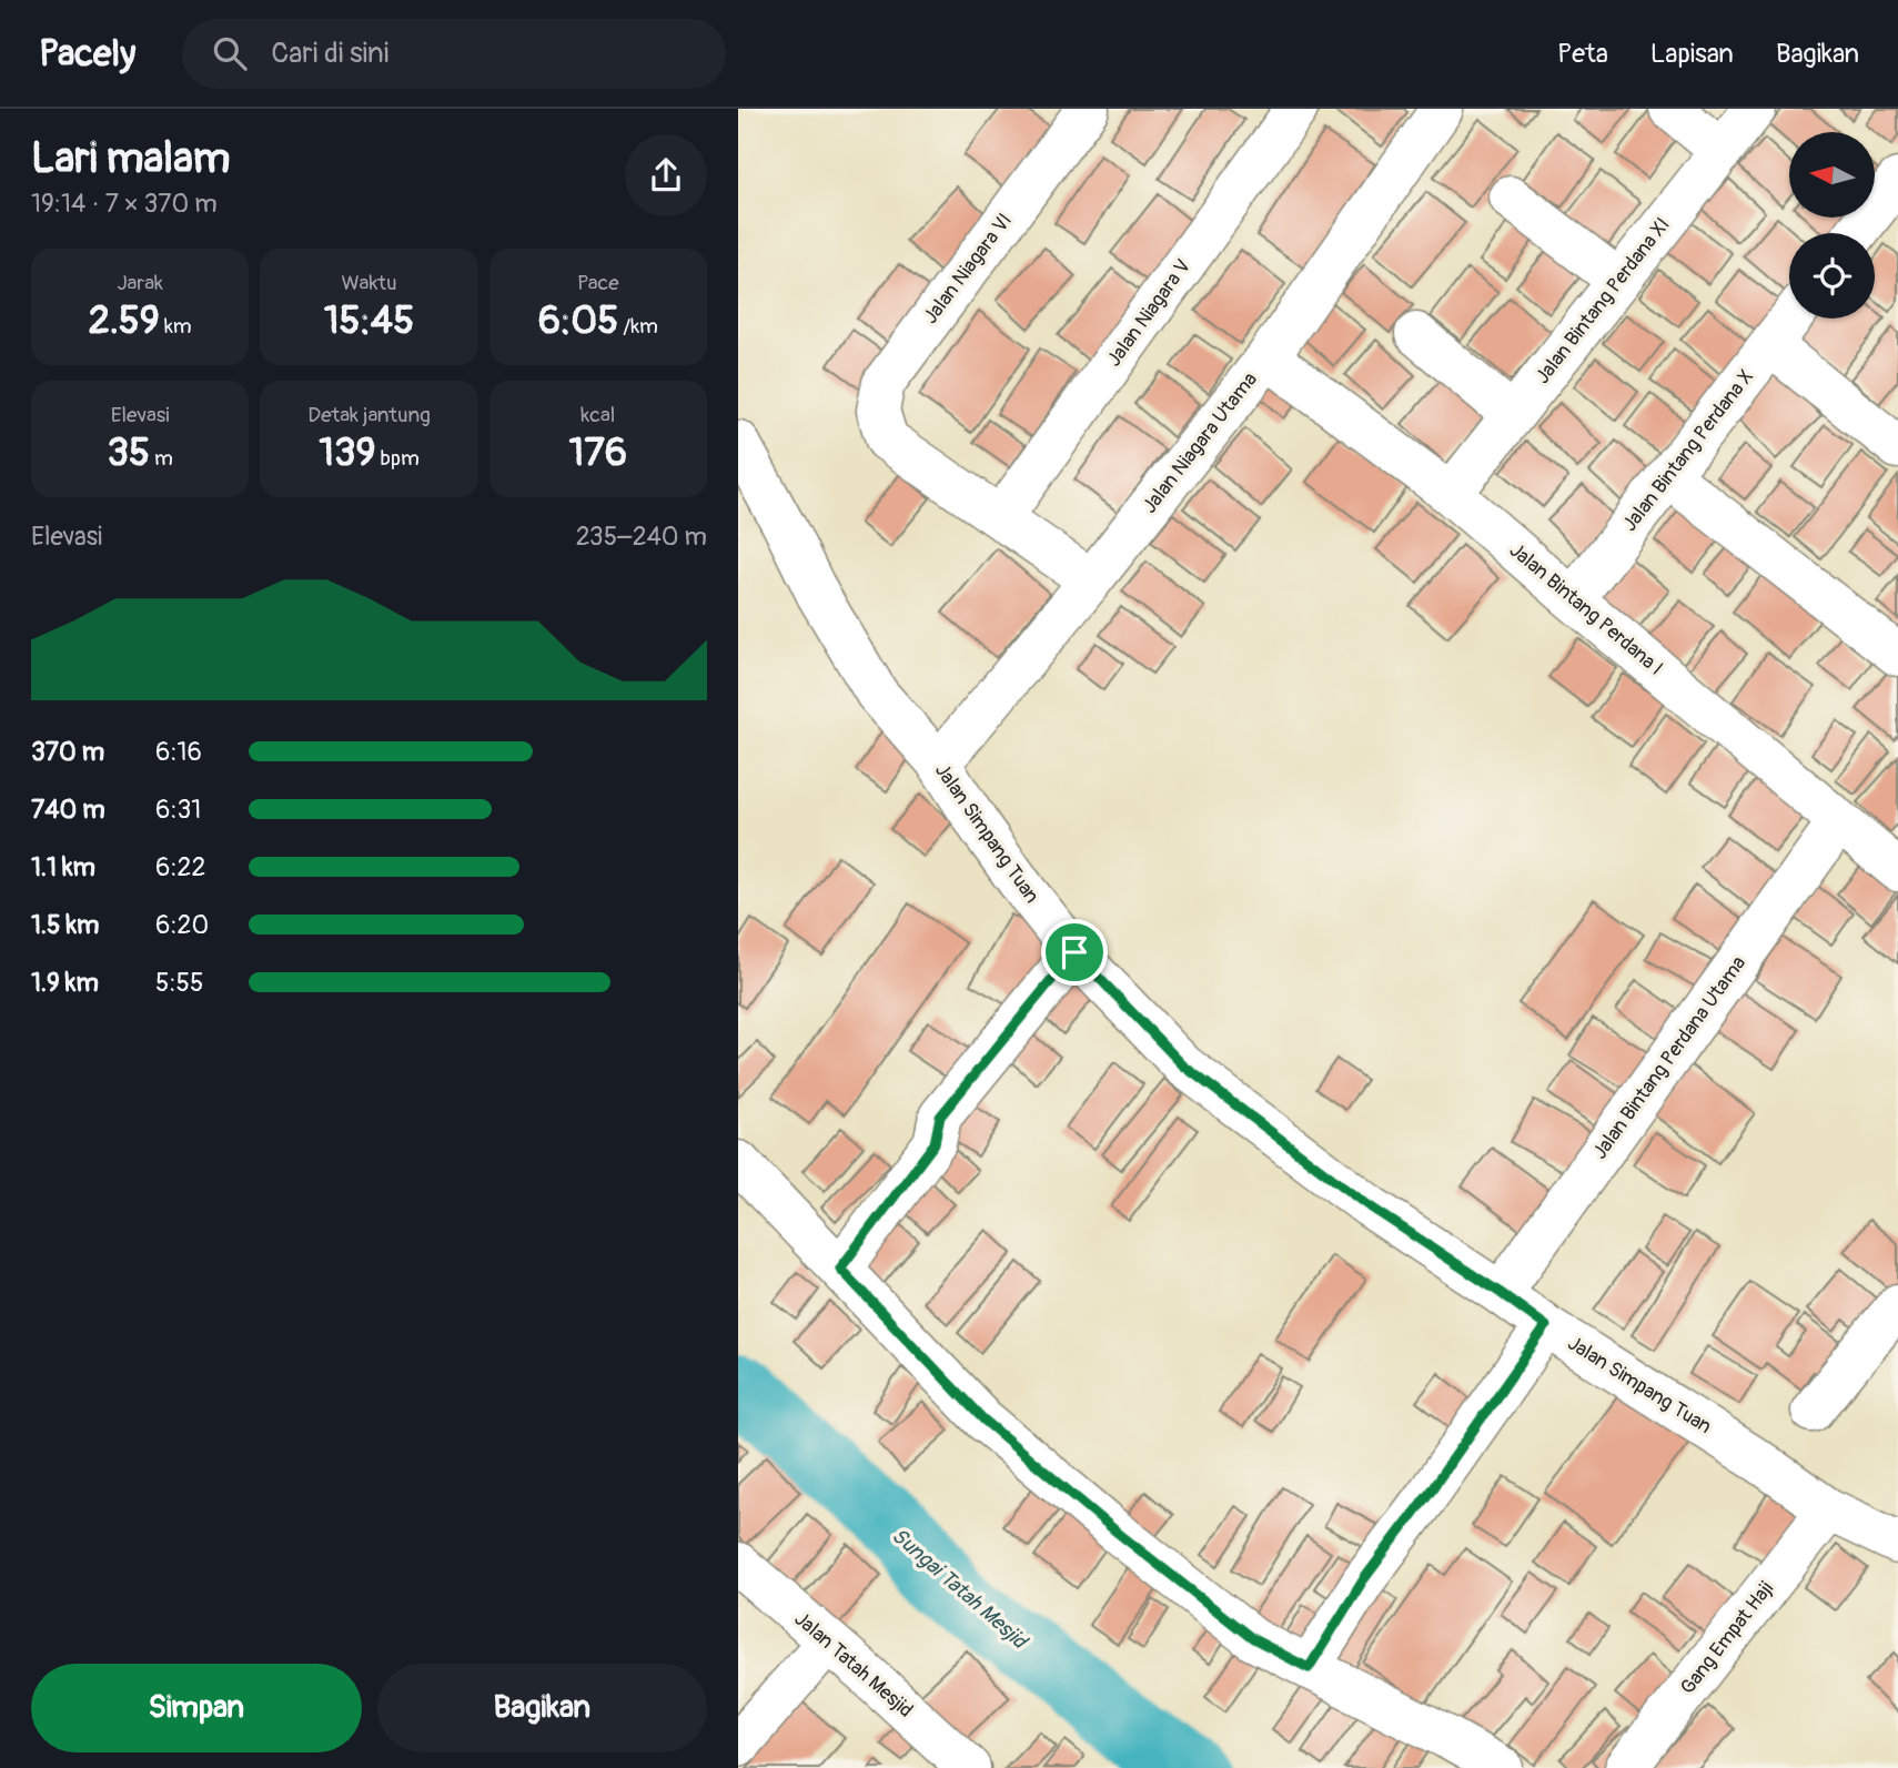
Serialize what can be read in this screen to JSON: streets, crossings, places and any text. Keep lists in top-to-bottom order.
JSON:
{
  "streets": {
    "street": [
      "Jalan Niagara VI",
      "Jalan Bintang Perdana XI",
      "Jalan Niagara V",
      "Jalan Niagara Utama",
      "Jalan Bintang Perdana X",
      "Jalan Bintang Perdana I",
      "Jalan Simpang Tuan",
      "Jalan Bintang Perdana Utama",
      "Gang Empat Haji",
      "Jalan Tatah Mesjid"
    ]
  },
  "crossings": [
    ["Jalan Niagara VI", "Jalan Niagara V"],
    ["Jalan Bintang Perdana XI", "Jalan Bintang Perdana I"],
    ["Jalan Niagara Utama", "Jalan Bintang Perdana I"],
    ["Jalan Niagara Utama", "Jalan Simpang Tuan"],
    ["Jalan Bintang Perdana X", "Jalan Bintang Perdana I"],
    ["Jalan Bintang Perdana I", "Jalan Bintang Perdana Utama"],
    ["Jalan Simpang Tuan", "Jalan Bintang Perdana Utama"],
    ["Jalan Simpang Tuan", "Gang Empat Haji"]
  ],
  "water": ["Sungai Tatah Mesjid"],
  "north": "left",
  "page": {
    "header": "Pacely",
    "search": "Cari di sini",
    "nav": ["Peta", "Lapisan", "Bagikan"],
    "heading": ["Lari malam", "19:14 · 7 × 370 m"],
    "stats": [
      ["Jarak", "2.59 km"],
      ["Waktu", "15:45"],
      ["Pace", "6:05 /km"],
      ["Elevasi", "35 m"],
      ["Detak jantung", "139 bpm"],
      ["kcal", "176"]
    ],
    "chart": ["Elevasi", "235–240 m"],
    "list": [
      {
        "name": "370 m",
        "note": "6:16"
      },
      {
        "name": "740 m",
        "note": "6:31"
      },
      {
        "name": "1.1 km",
        "note": "6:22"
      },
      {
        "name": "1.5 km",
        "note": "6:20"
      },
      {
        "name": "1.9 km",
        "note": "5:55"
      }
    ],
    "buttons": ["Simpan", "Bagikan"]
  }
}
